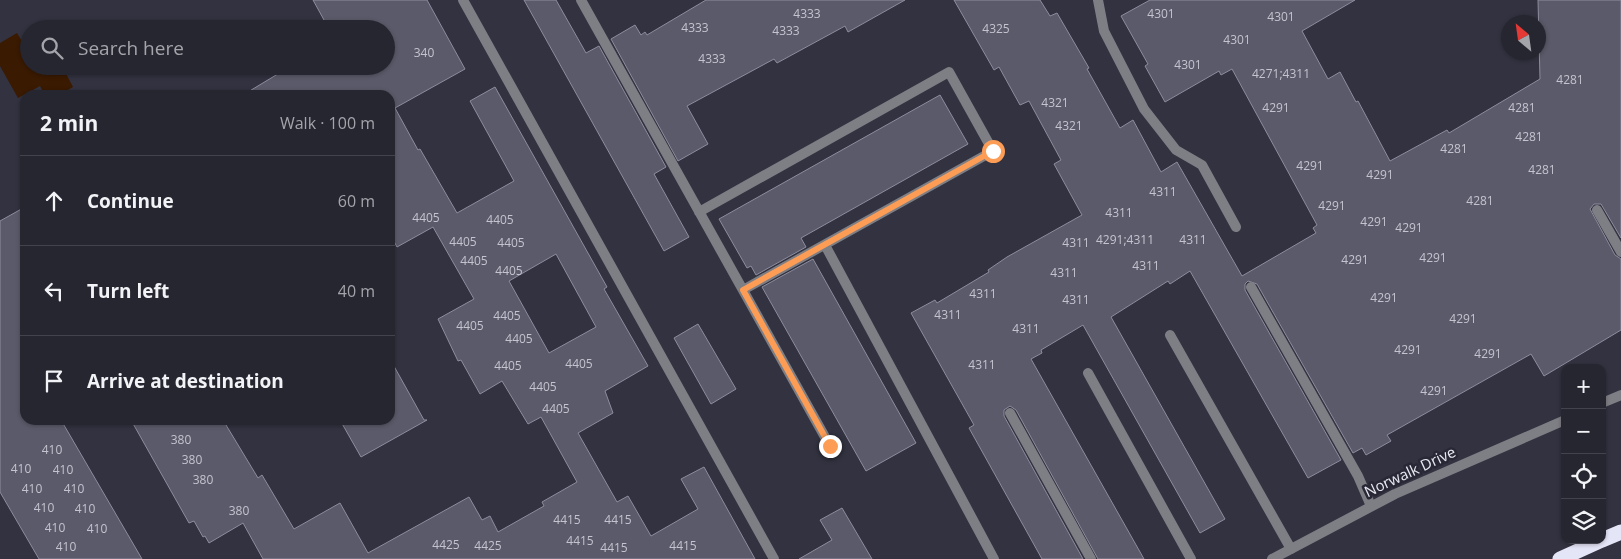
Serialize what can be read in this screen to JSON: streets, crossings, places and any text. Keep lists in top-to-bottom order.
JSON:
{
  "streets": {
    "street": ["Norwalk Drive"]
  },
  "house_numbers": [
    "4333",
    "4301",
    "4301",
    "4333",
    "4325",
    "4333",
    "4301",
    "340",
    "4333",
    "4301",
    "4271;4311",
    "4281",
    "4321",
    "4291",
    "4281",
    "4321",
    "4281",
    "4281",
    "4291",
    "4281",
    "4291",
    "4311",
    "4281",
    "4291",
    "4311",
    "4405",
    "4405",
    "4291",
    "4291",
    "4291;4311",
    "4311",
    "4405",
    "4405",
    "4311",
    "4291",
    "4291",
    "4405",
    "4311",
    "4405",
    "4311",
    "4311",
    "4291",
    "4311",
    "4311",
    "4405",
    "4291",
    "4405",
    "4311",
    "4405",
    "4291",
    "4291",
    "4405",
    "4311",
    "4405",
    "4405",
    "4291",
    "4405",
    "380",
    "410",
    "380",
    "410",
    "410",
    "380",
    "410",
    "410",
    "410",
    "410",
    "380",
    "4415",
    "4415",
    "410",
    "410",
    "4415",
    "4425",
    "4425",
    "4415",
    "410",
    "4415"
  ],
  "north": "top left",
  "page": {
    "search": "Search here",
    "heading": ["2 min", "Walk · 100 m"],
    "list": [
      ["Continue", "60 m"],
      ["Turn left", "40 m"],
      "Arrive at destination"
    ],
    "map_buttons": ["+", "−"]
  }
}
